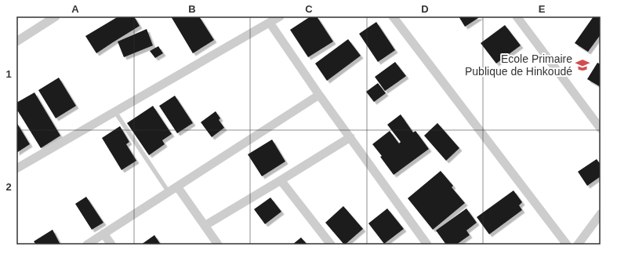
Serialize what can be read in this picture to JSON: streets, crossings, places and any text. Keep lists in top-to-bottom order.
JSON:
{
  "places": {
    "school or university": ["Ecole Primaire Publique de Hinkoudé"]
  },
  "grid": {
    "columns": [
      "A",
      "B",
      "C",
      "D",
      "E"
    ],
    "rows": ["1", "2"]
  }
}
